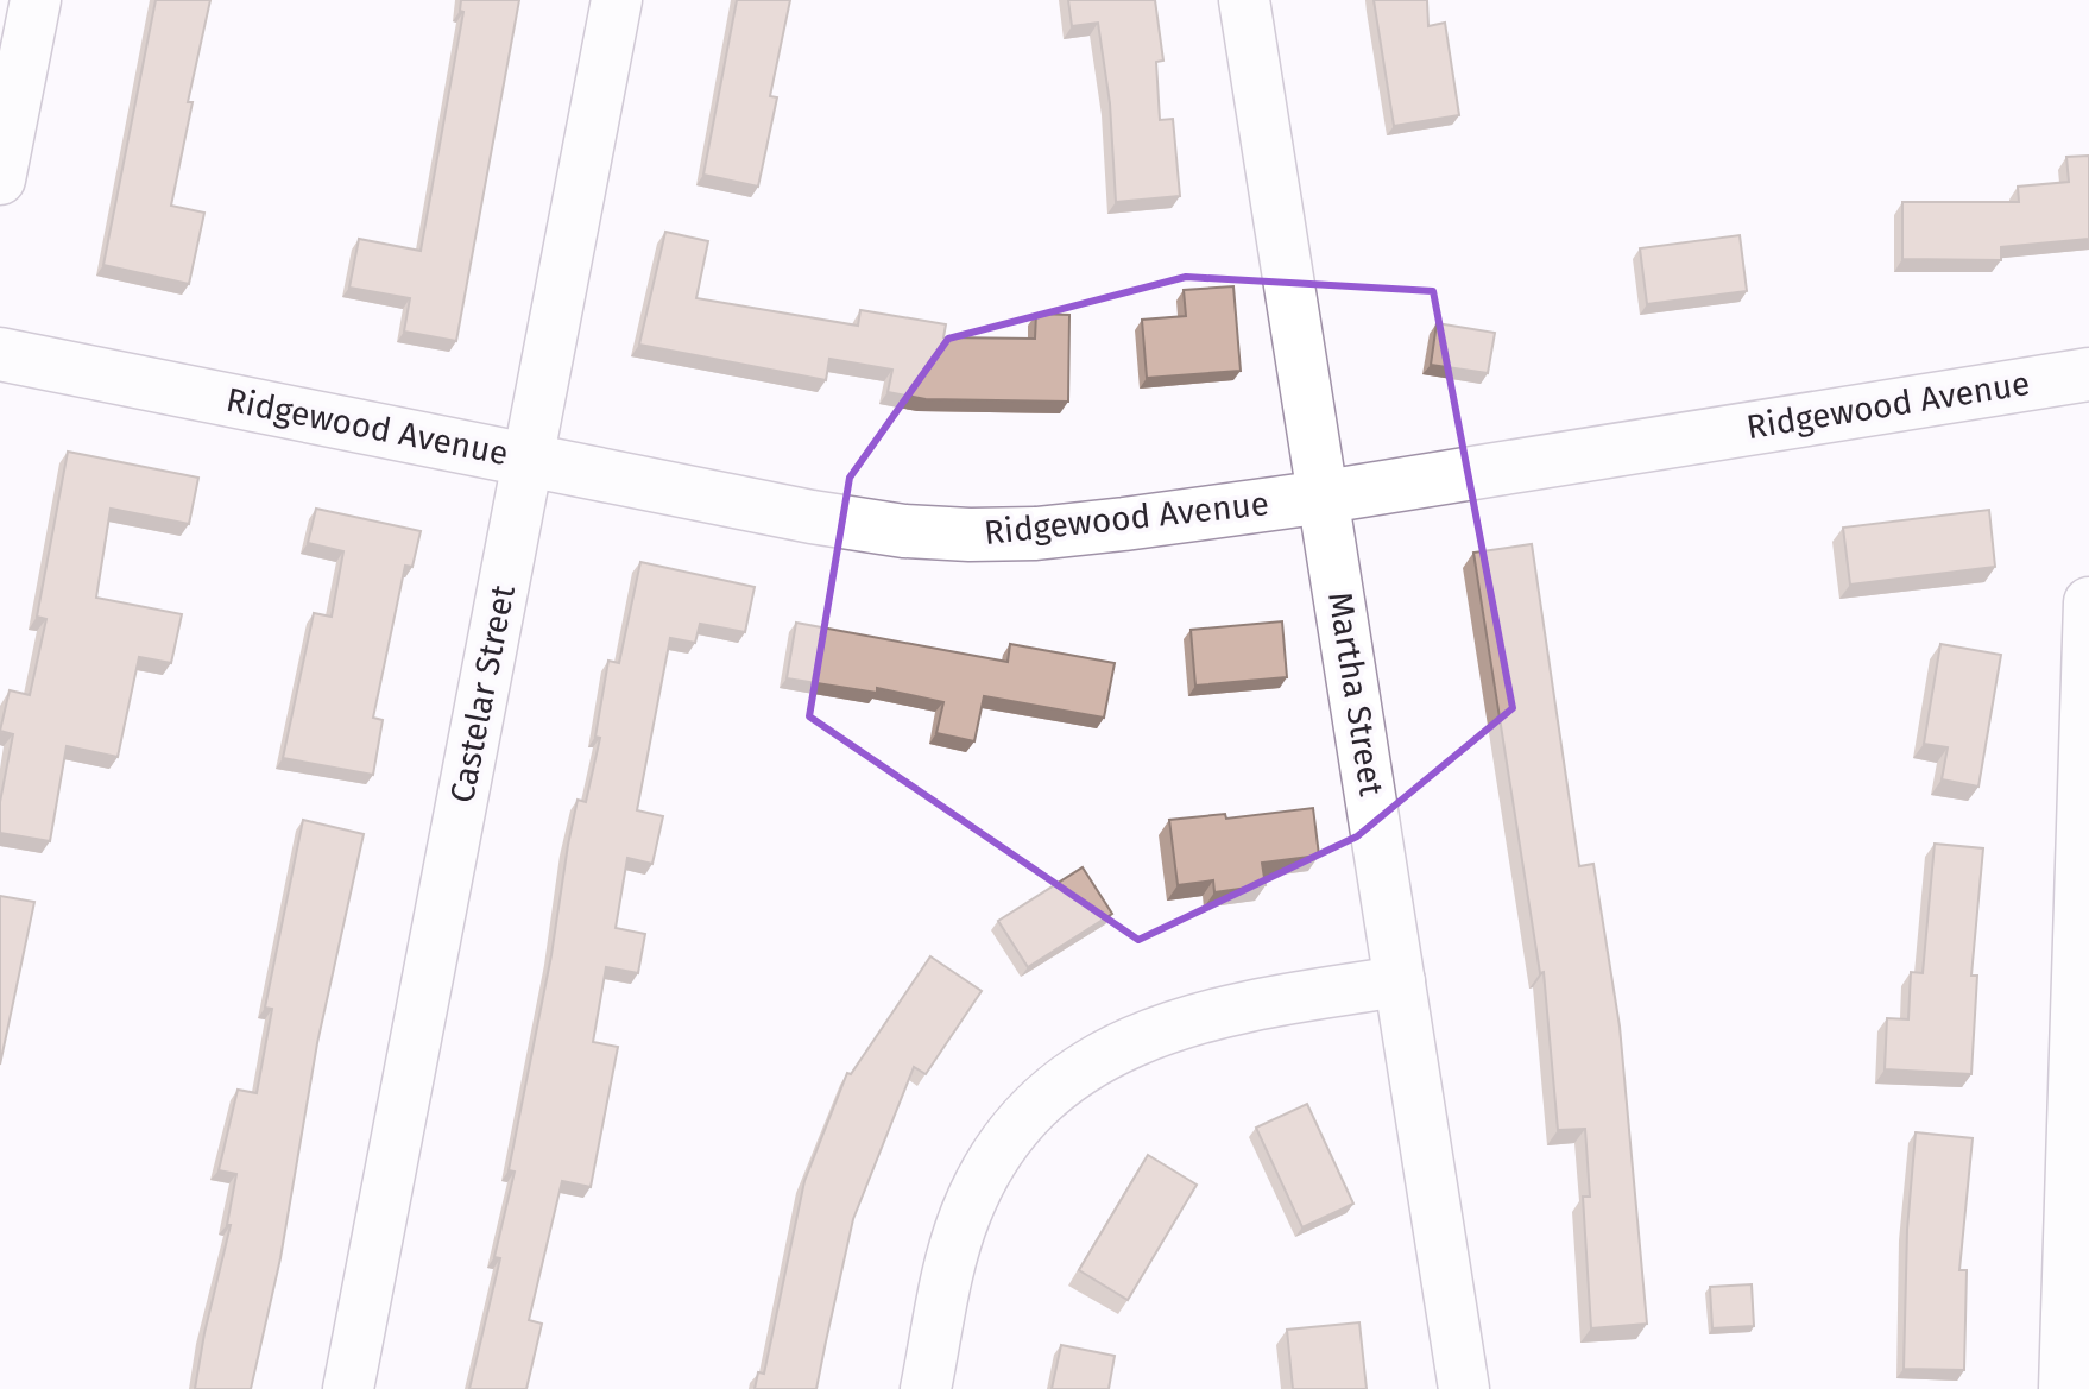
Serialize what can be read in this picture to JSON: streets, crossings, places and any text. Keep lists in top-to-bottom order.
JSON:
{
  "streets": {
    "main road": ["Ridgewood Avenue"],
    "street": ["Castelar Street", "Martha Street"]
  },
  "crossings": [
    ["Ridgewood Avenue", "Castelar Street"],
    ["Ridgewood Avenue", "Martha Street"]
  ]
}
